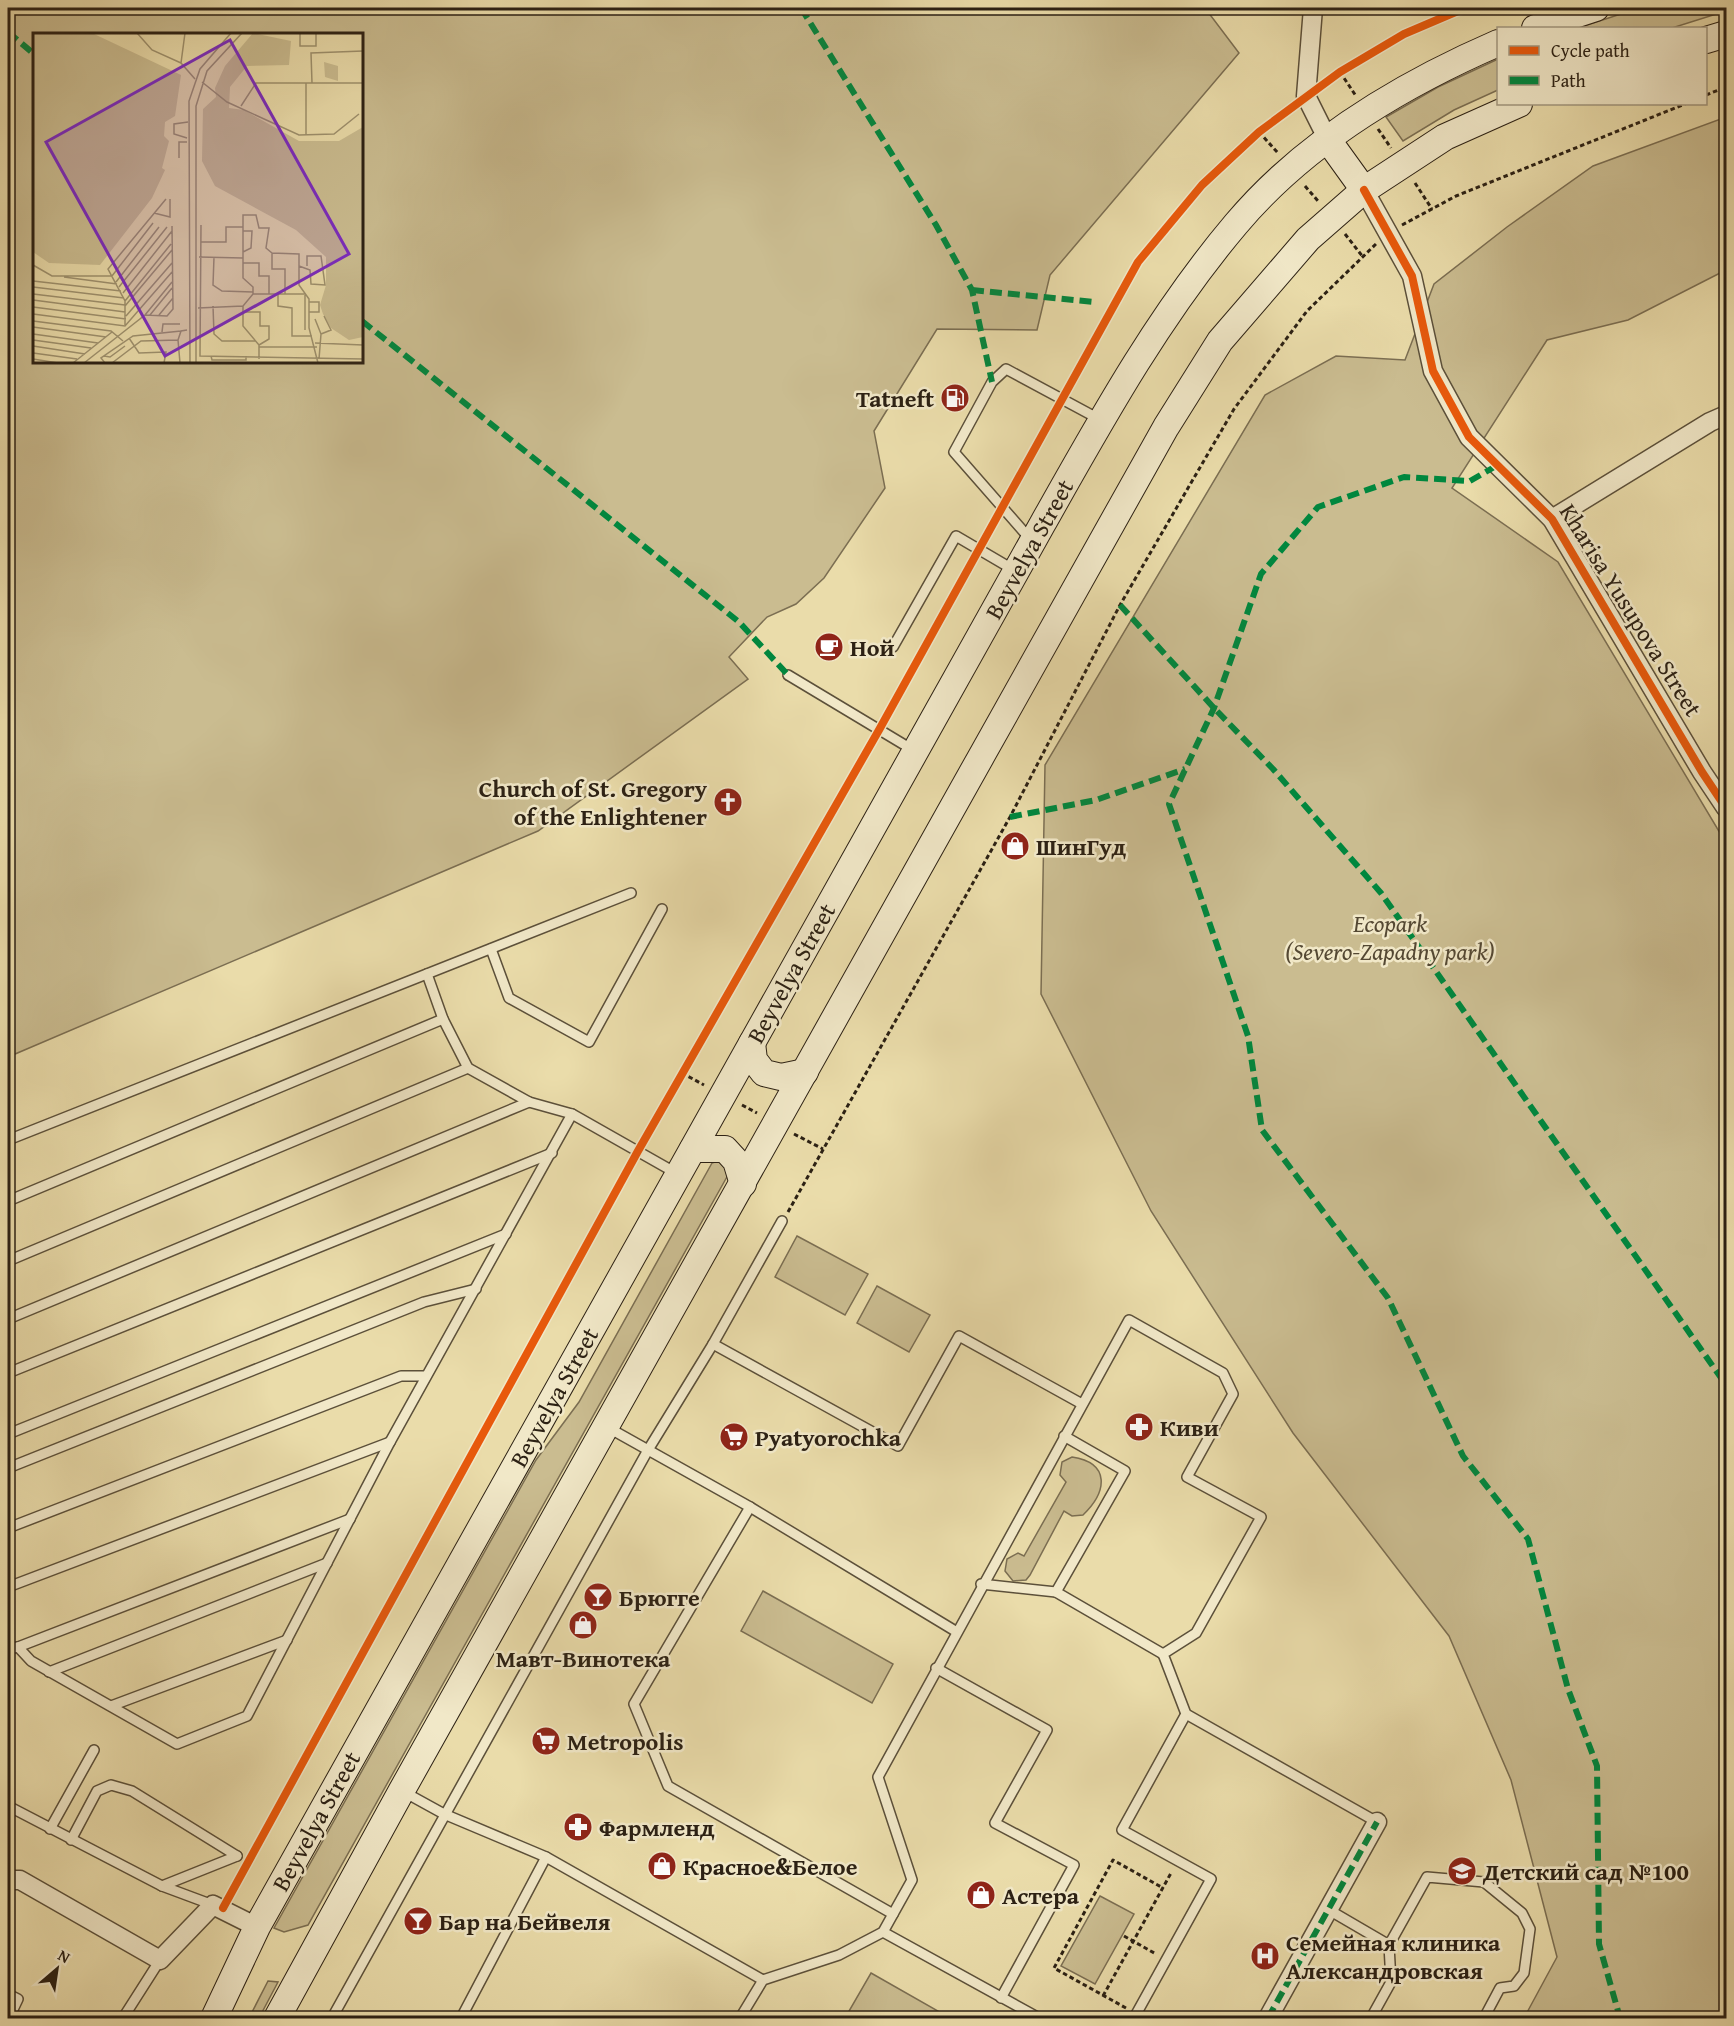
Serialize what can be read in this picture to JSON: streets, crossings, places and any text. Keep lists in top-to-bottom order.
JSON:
{
  "streets": {
    "main road": ["Beyvelya Street"],
    "street": ["Kharisa Yusupova Street"]
  },
  "parks": ["Ecopark (Severo-Zapadny park)"],
  "places": {
    "fuel station": ["Tatneft"],
    "cafe": ["Ной"],
    "church": ["Church of St. Gregory of the Enlightener"],
    "shop": [
      "ШинГуд",
      "Мавт-Винотека",
      "Красное&Белое",
      "Астера"
    ],
    "pharmacy": ["Киви", "Фармленд"],
    "supermarket": ["Pyatyorochka", "Metropolis"],
    "bar": ["Брюгге", "Бар на Бейвеля"],
    "school or university": ["Детский сад №100"],
    "hospital": ["Семейная клиника Александровская"]
  },
  "legend": ["Cycle path", "Path"],
  "north": "top right"
}
